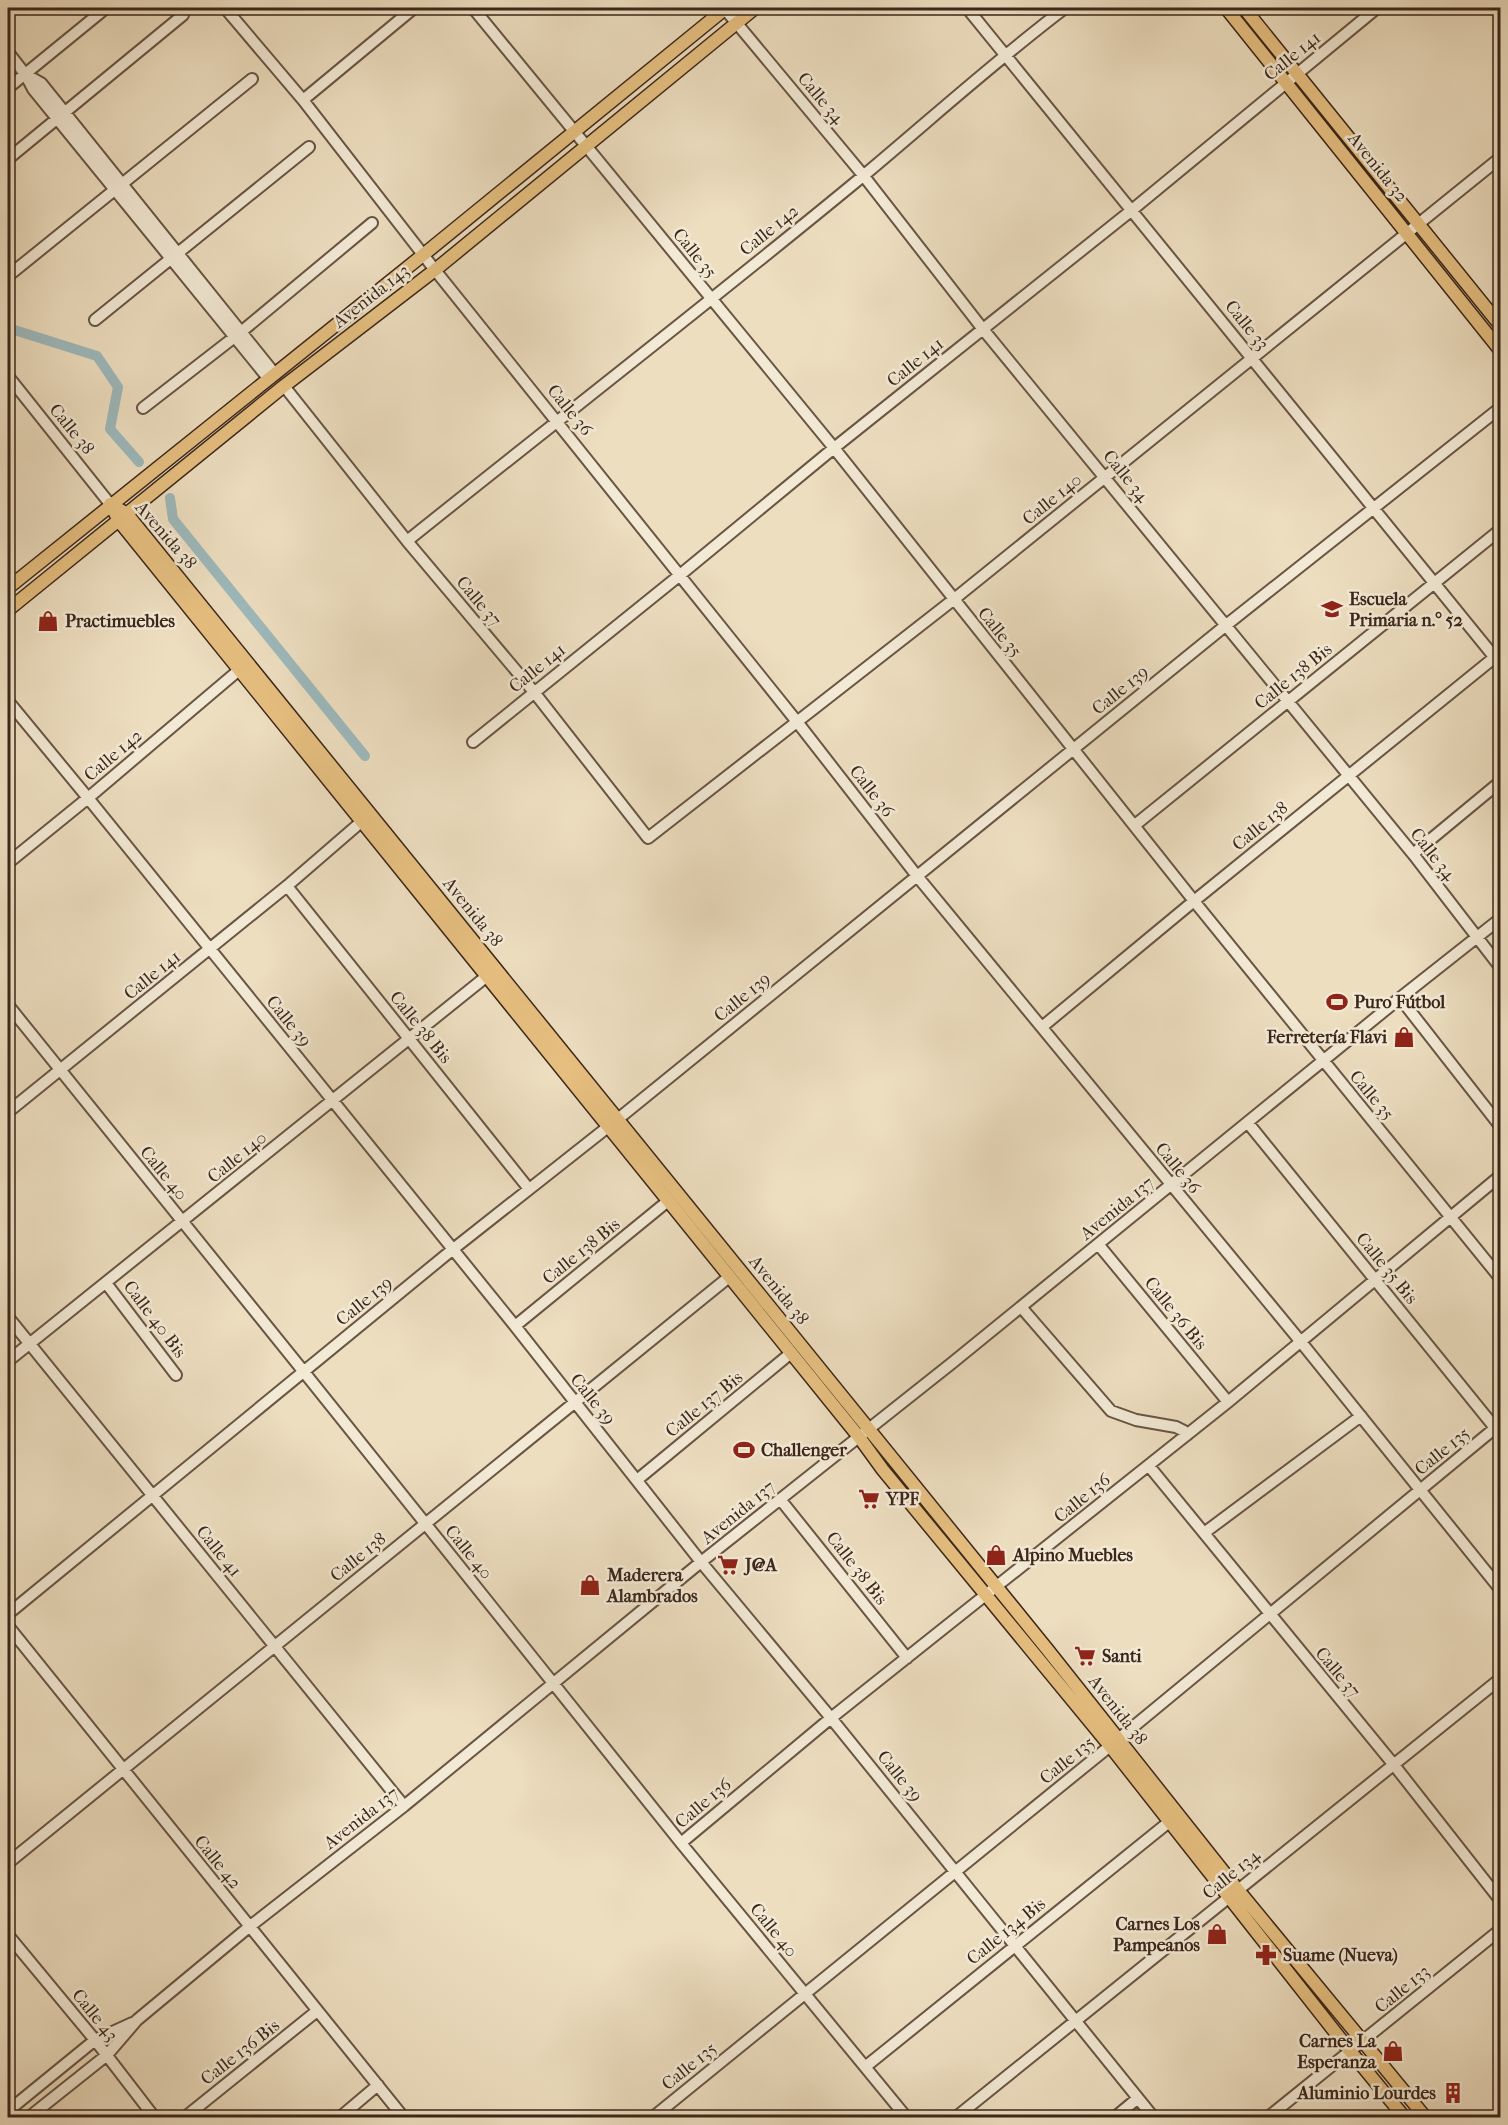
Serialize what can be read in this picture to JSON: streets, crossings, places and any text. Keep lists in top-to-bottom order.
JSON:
{
  "streets": {
    "main road": ["Avenida 32", "Avenida 143", "Avenida 38"],
    "street": [
      "Calle 141",
      "Calle 34",
      "Calle 142",
      "Calle 35",
      "Calle 33",
      "Calle 36",
      "Calle 38",
      "Calle 140",
      "Calle 37",
      "Calle 138 Bis",
      "Calle 139",
      "Calle 138",
      "Calle 39",
      "Calle 38 Bis",
      "Calle 40",
      "Avenida 137",
      "Calle 35 Bis",
      "Calle 36 Bis",
      "Calle 40 Bis",
      "Calle 137 Bis",
      "Calle 135",
      "Calle 136",
      "Calle 41",
      "Calle 42",
      "Calle 134",
      "Calle 134 Bis",
      "Calle 133",
      "Calle 43",
      "Calle 136 Bis"
    ]
  },
  "crossings": [
    ["Calle 141", "Calle 34"],
    ["Calle 141", "Avenida 32"],
    ["Calle 141", "Calle 35"],
    ["Calle 141", "Calle 33"],
    ["Calle 141", "Calle 36"],
    ["Calle 141", "Avenida 38"],
    ["Calle 141", "Calle 37"],
    ["Calle 141", "Calle 39"],
    ["Calle 141", "Calle 38 Bis"],
    ["Calle 141", "Calle 40"],
    ["Calle 34", "Calle 142"],
    ["Calle 34", "Avenida 143"],
    ["Calle 34", "Calle 140"],
    ["Calle 34", "Calle 138 Bis"],
    ["Calle 34", "Calle 139"],
    ["Calle 34", "Calle 138"],
    ["Calle 34", "Avenida 137"],
    ["Avenida 32", "Calle 140"],
    ["Calle 142", "Calle 35"],
    ["Calle 142", "Calle 33"],
    ["Calle 142", "Calle 36"],
    ["Calle 142", "Avenida 38"],
    ["Calle 142", "Calle 37"],
    ["Calle 142", "Calle 39"],
    ["Calle 35", "Avenida 143"],
    ["Calle 35", "Calle 140"],
    ["Calle 35", "Calle 138 Bis"],
    ["Calle 35", "Calle 139"],
    ["Calle 35", "Calle 138"],
    ["Calle 35", "Avenida 137"],
    ["Calle 35", "Calle 136"],
    ["Avenida 143", "Calle 36"],
    ["Avenida 143", "Calle 38"],
    ["Avenida 143", "Avenida 38"],
    ["Avenida 143", "Calle 37"],
    ["Calle 33", "Calle 140"],
    ["Calle 33", "Calle 138 Bis"],
    ["Calle 33", "Calle 139"],
    ["Calle 33", "Calle 138"],
    ["Calle 36", "Calle 140"],
    ["Calle 36", "Calle 139"],
    ["Calle 36", "Calle 138"],
    ["Calle 36", "Avenida 137"],
    ["Calle 36", "Calle 135"],
    ["Calle 36", "Calle 136"],
    ["Calle 38", "Avenida 38"],
    ["Calle 140", "Avenida 38"],
    ["Calle 140", "Calle 37"],
    ["Calle 140", "Calle 39"],
    ["Calle 140", "Calle 38 Bis"],
    ["Calle 140", "Calle 40"],
    ["Calle 140", "Calle 40 Bis"],
    ["Calle 140", "Calle 41"],
    ["Avenida 38", "Calle 138 Bis"],
    ["Avenida 38", "Calle 139"],
    ["Avenida 38", "Calle 138"],
    ["Avenida 38", "Avenida 137"],
    ["Avenida 38", "Calle 137 Bis"],
    ["Avenida 38", "Calle 135"],
    ["Avenida 38", "Calle 136"],
    ["Avenida 38", "Calle 134"],
    ["Avenida 38", "Calle 134 Bis"],
    ["Avenida 38", "Calle 133"],
    ["Calle 37", "Calle 135"],
    ["Calle 37", "Calle 136"],
    ["Calle 37", "Calle 134"],
    ["Calle 138 Bis", "Calle 39"],
    ["Calle 139", "Calle 39"],
    ["Calle 139", "Calle 38 Bis"],
    ["Calle 139", "Calle 40"],
    ["Calle 139", "Calle 41"],
    ["Calle 138", "Calle 39"],
    ["Calle 138", "Calle 40"],
    ["Calle 138", "Calle 41"],
    ["Calle 138", "Calle 42"],
    ["Calle 39", "Avenida 137"],
    ["Calle 39", "Calle 137 Bis"],
    ["Calle 39", "Calle 135"],
    ["Calle 39", "Calle 136"],
    ["Calle 39", "Calle 134"],
    ["Calle 39", "Calle 134 Bis"],
    ["Calle 38 Bis", "Avenida 137"],
    ["Calle 38 Bis", "Calle 136"],
    ["Calle 40", "Avenida 137"],
    ["Calle 40", "Calle 135"],
    ["Calle 40", "Calle 136"],
    ["Calle 40", "Calle 134 Bis"],
    ["Avenida 137", "Calle 35 Bis"],
    ["Avenida 137", "Calle 36 Bis"],
    ["Avenida 137", "Calle 41"],
    ["Avenida 137", "Calle 42"],
    ["Avenida 137", "Calle 43"],
    ["Calle 35 Bis", "Calle 135"],
    ["Calle 35 Bis", "Calle 136"],
    ["Calle 36 Bis", "Calle 136"],
    ["Calle 42", "Calle 136 Bis"]
  ],
  "places": {
    "school or university": ["Escuela Primaria n.° 52"],
    "shop": [
      "Practimuebles",
      "Ferretería Flavi",
      "Alpino Muebles",
      "Maderera Alambrados",
      "Carnes Los Pampeanos",
      "Carnes La Esperanza"
    ],
    "sports": ["Puro Fútbol", "Challenger"],
    "supermarket": ["YPF", "J@A", "Santi"],
    "pharmacy": ["Suame (Nueva)"],
    "building": ["Aluminio Lourdes"]
  }
}
